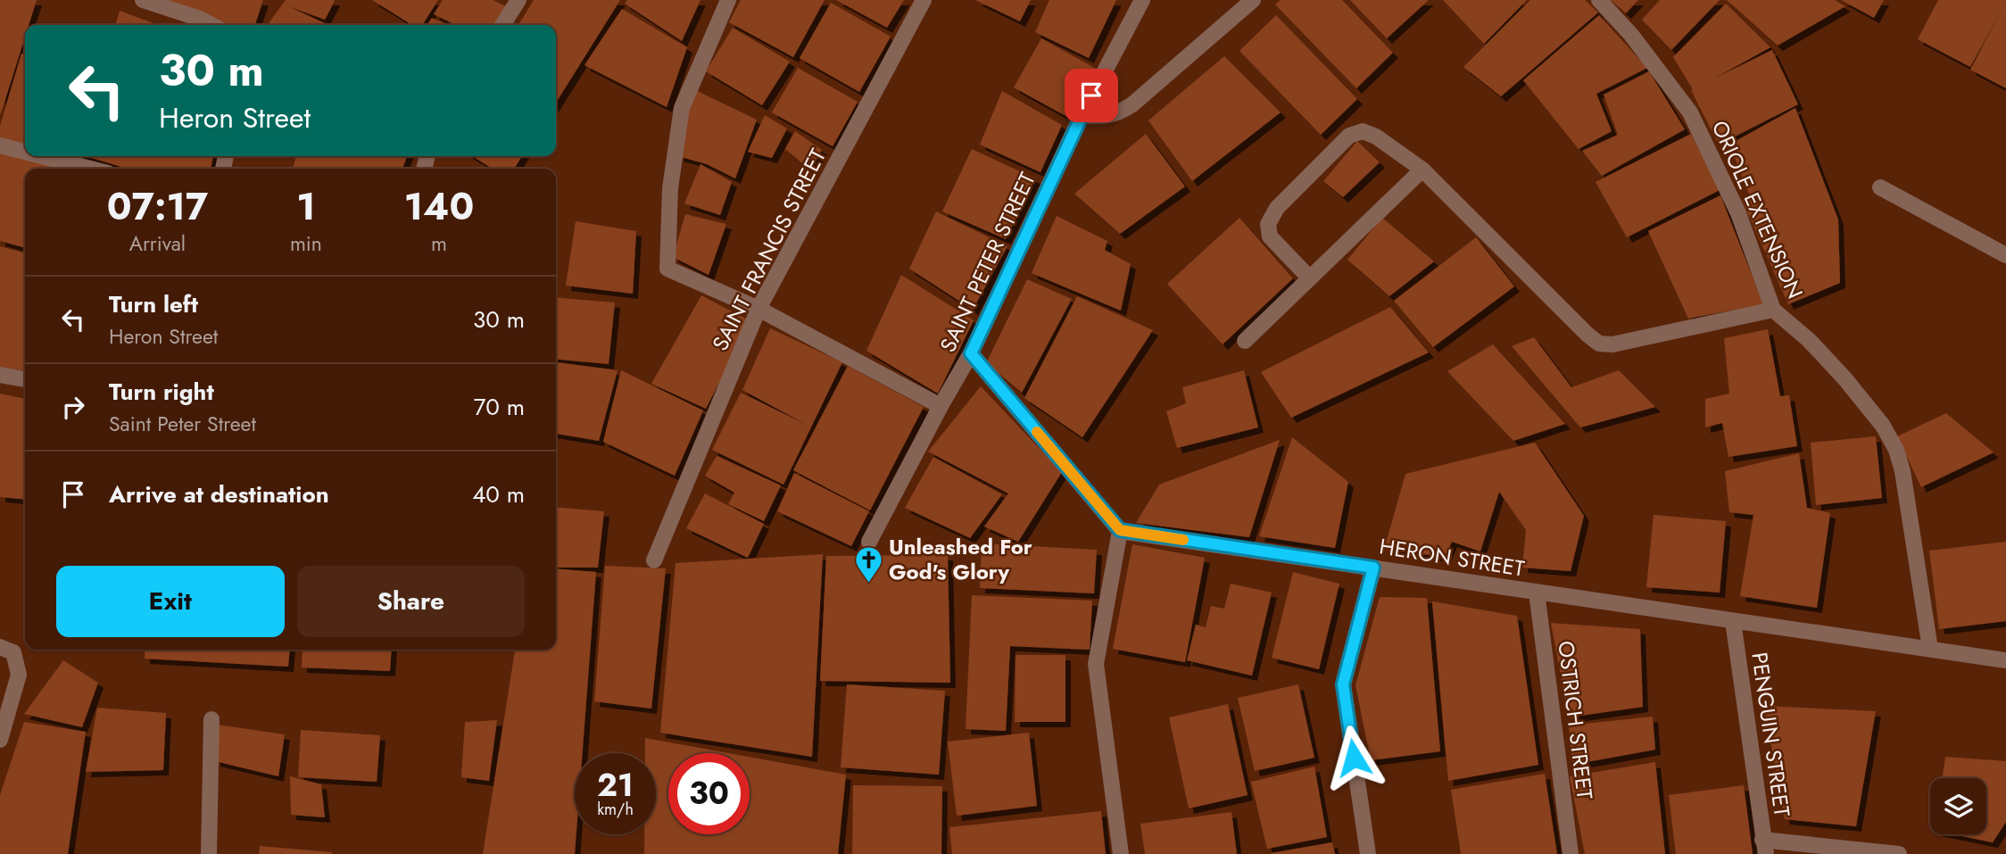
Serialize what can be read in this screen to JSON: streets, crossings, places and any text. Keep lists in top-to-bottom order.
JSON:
{
  "streets": {
    "street": [
      "ORIOLE EXTENSION",
      "SAINT FRANCIS STREET",
      "SAINT PETER STREET",
      "HERON STREET",
      "OSTRICH STREET",
      "PENGUIN STREET"
    ]
  },
  "crossings": [
    ["ORIOLE EXTENSION", "HERON STREET"],
    ["HERON STREET", "OSTRICH STREET"],
    ["HERON STREET", "PENGUIN STREET"]
  ],
  "places": {
    "church": ["Unleashed For God's Glory"]
  },
  "page": {
    "turn": ["30 m", "Heron Street"],
    "eta": [
      "07:17",
      "Arrival",
      "1",
      "min",
      "140",
      "m"
    ],
    "list": [
      {
        "name": "Turn left",
        "note": "Heron Street",
        "value": "30 m"
      },
      {
        "name": "Turn right",
        "note": "Saint Peter Street",
        "value": "70 m"
      },
      {
        "name": "Arrive at destination",
        "value": "40 m"
      }
    ],
    "buttons": ["Exit", "Share"],
    "speed": "21 km/h",
    "limit": "30"
  }
}
